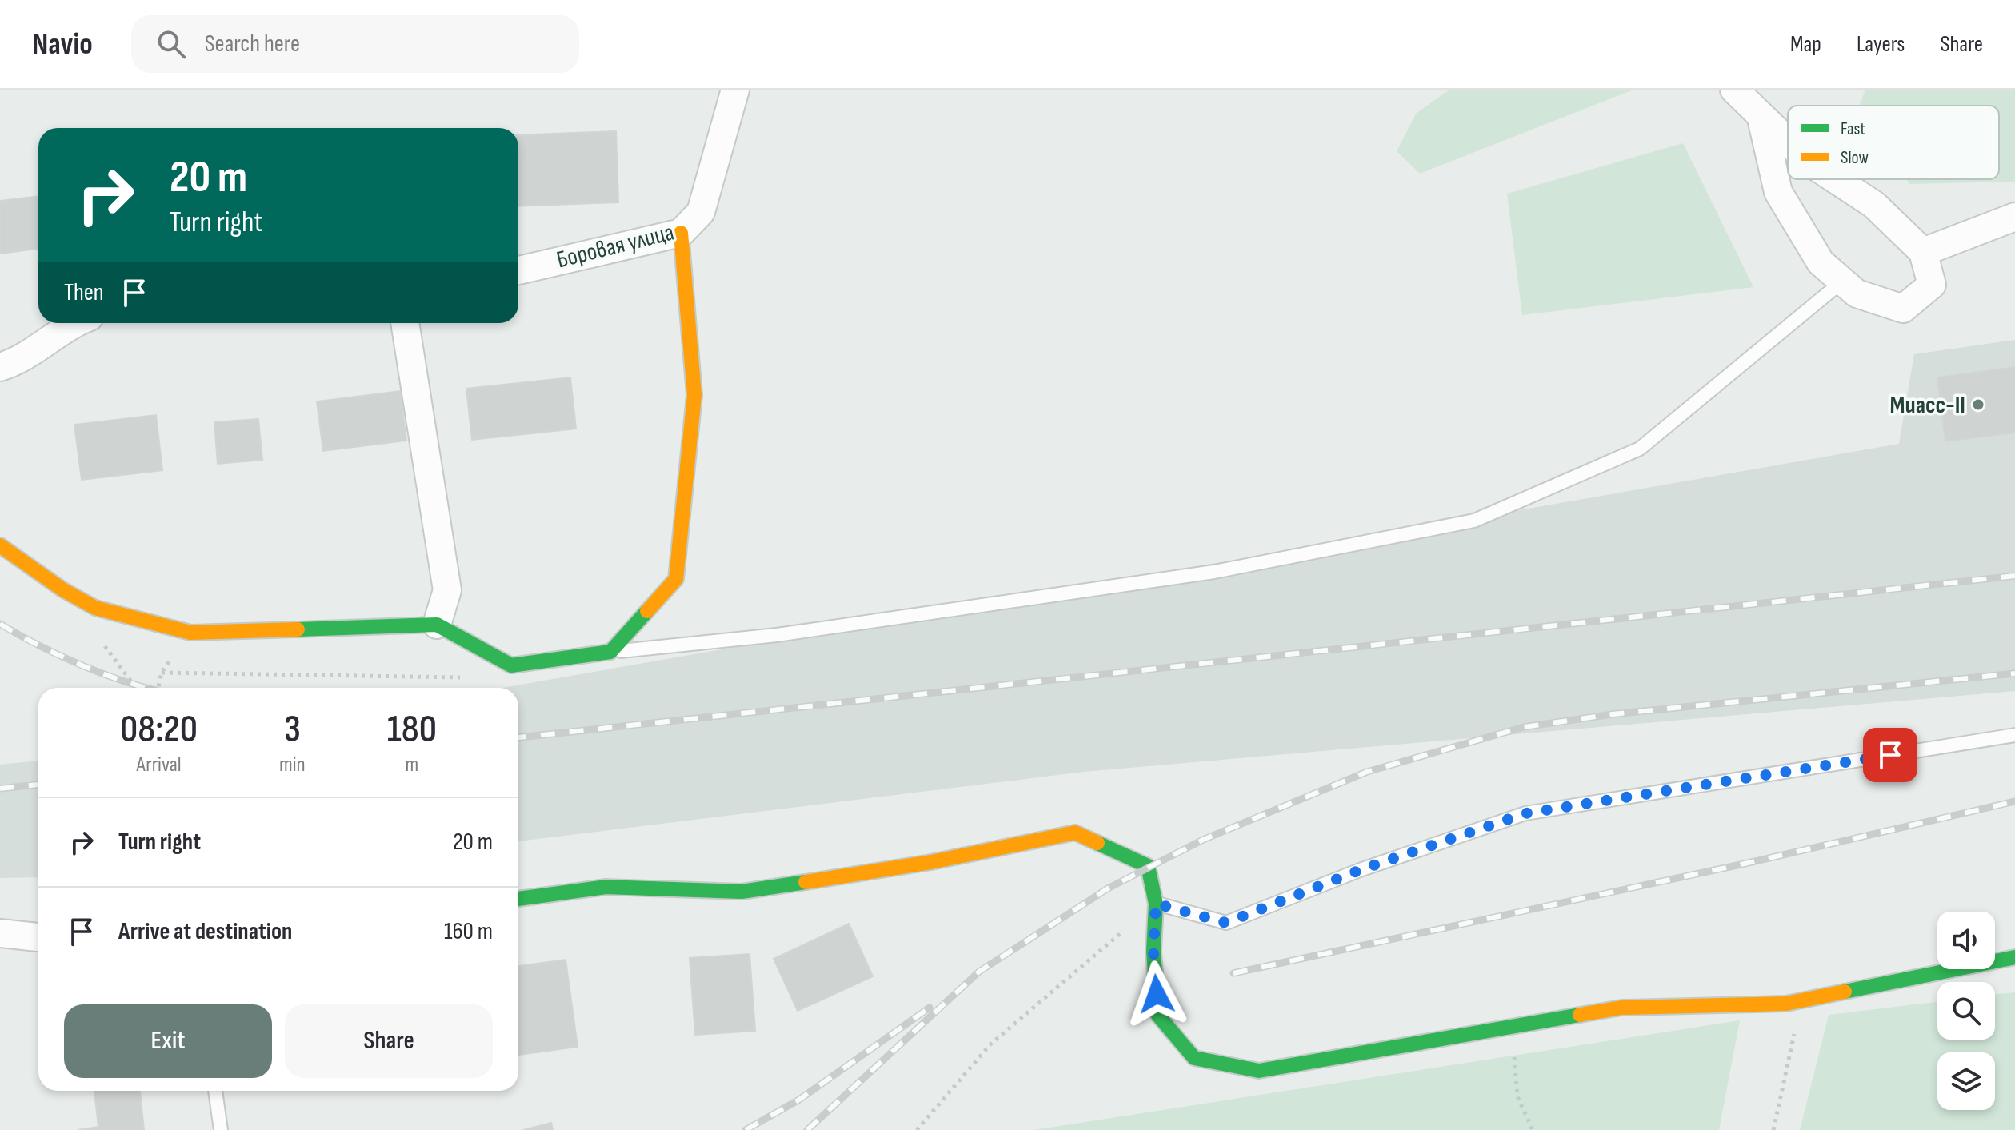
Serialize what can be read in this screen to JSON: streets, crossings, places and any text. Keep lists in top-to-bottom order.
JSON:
{
  "streets": {
    "street": ["Боровая улица"]
  },
  "places": ["Миасс-II"],
  "legend": ["Fast", "Slow"],
  "page": {
    "header": "Navio",
    "search": "Search here",
    "nav": ["Map", "Layers", "Share"],
    "turn": ["20 m", "Turn right"],
    "then": "Then",
    "eta": [
      "08:20",
      "Arrival",
      "3",
      "min",
      "180",
      "m"
    ],
    "list": [
      {
        "name": "Turn right",
        "value": "20 m"
      },
      {
        "name": "Arrive at destination",
        "value": "160 m"
      }
    ],
    "buttons": ["Exit", "Share"]
  }
}
